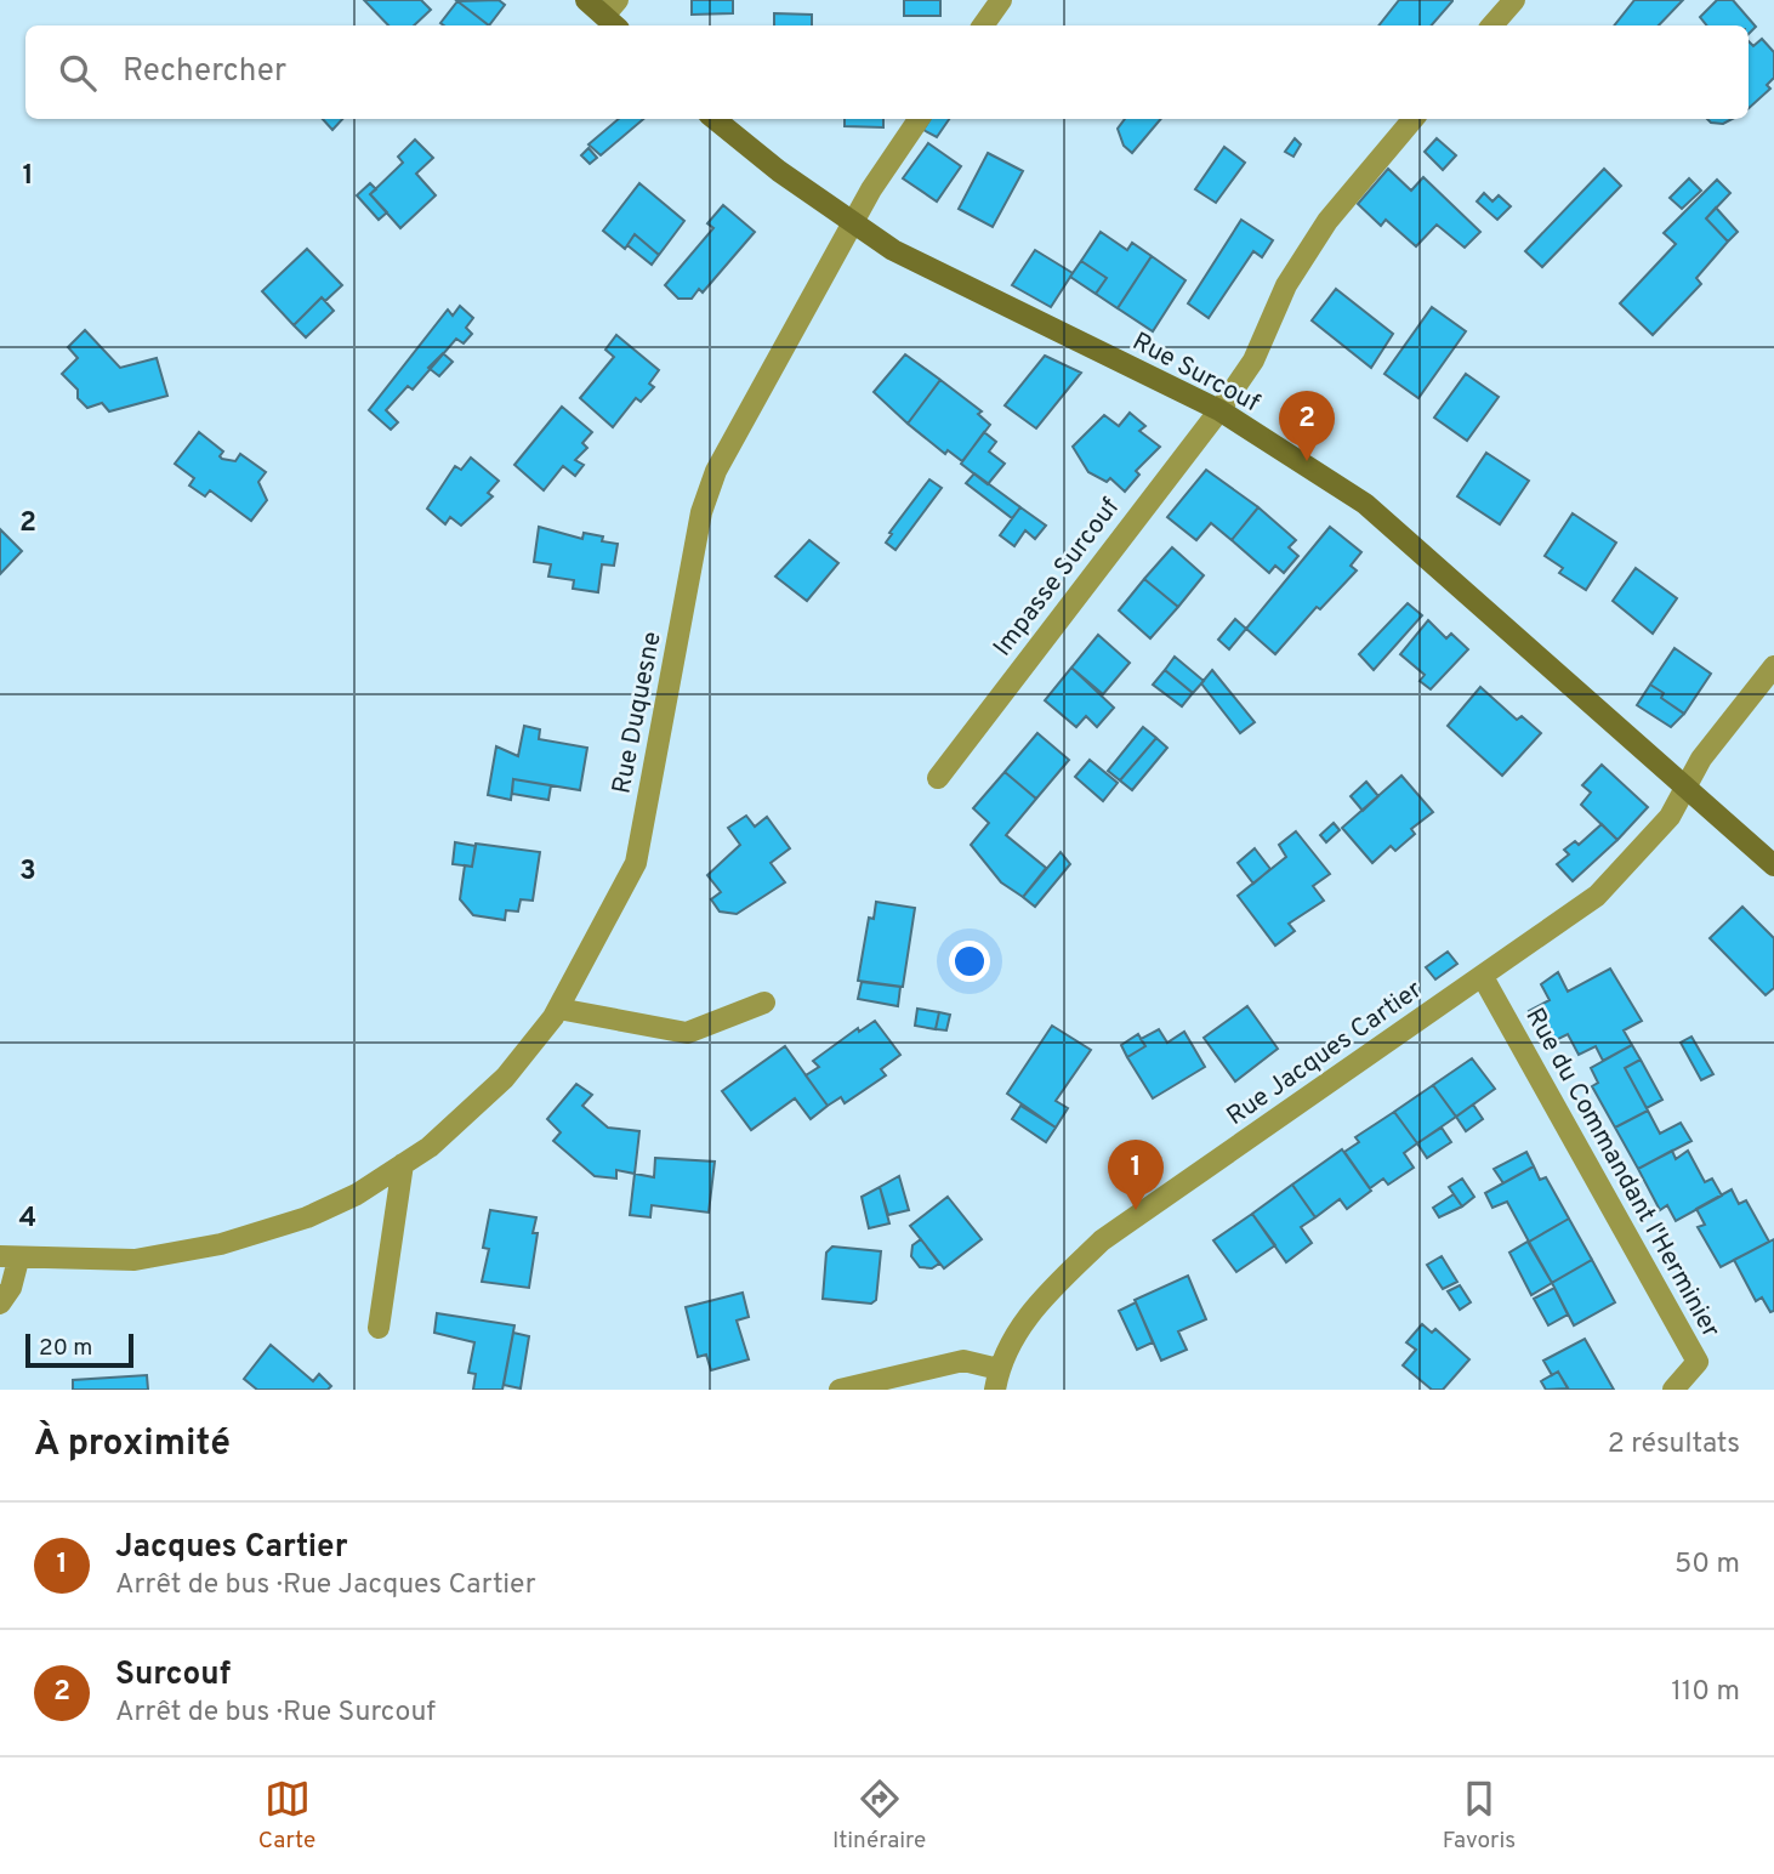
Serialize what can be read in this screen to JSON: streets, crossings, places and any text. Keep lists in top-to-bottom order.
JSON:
{
  "streets": {
    "street": [
      "Rue Surcouf",
      "Impasse Surcouf",
      "Rue Duquesne",
      "Rue Jacques Cartier",
      "Rue du Commandant l'Herminier"
    ]
  },
  "crossings": [
    ["Rue Surcouf", "Impasse Surcouf"],
    ["Rue Surcouf", "Rue Duquesne"],
    ["Rue Surcouf", "Rue Jacques Cartier"],
    ["Rue Jacques Cartier", "Rue du Commandant l'Herminier"]
  ],
  "scale_bar": "20 m",
  "page": {
    "search": "Rechercher",
    "pins": ["2", "1"],
    "scale": "20 m",
    "heading": ["À proximité", "2 résultats"],
    "list": [
      {
        "mark": "1",
        "name": "Jacques Cartier",
        "note": "Arrêt de bus · Rue Jacques Cartier",
        "value": "50 m"
      },
      {
        "mark": "2",
        "name": "Surcouf",
        "note": "Arrêt de bus · Rue Surcouf",
        "value": "110 m"
      }
    ],
    "nav": ["Carte", "Itinéraire", "Favoris"]
  },
  "grid": {
    "rows": [
      "1",
      "2",
      "3",
      "4"
    ]
  }
}
